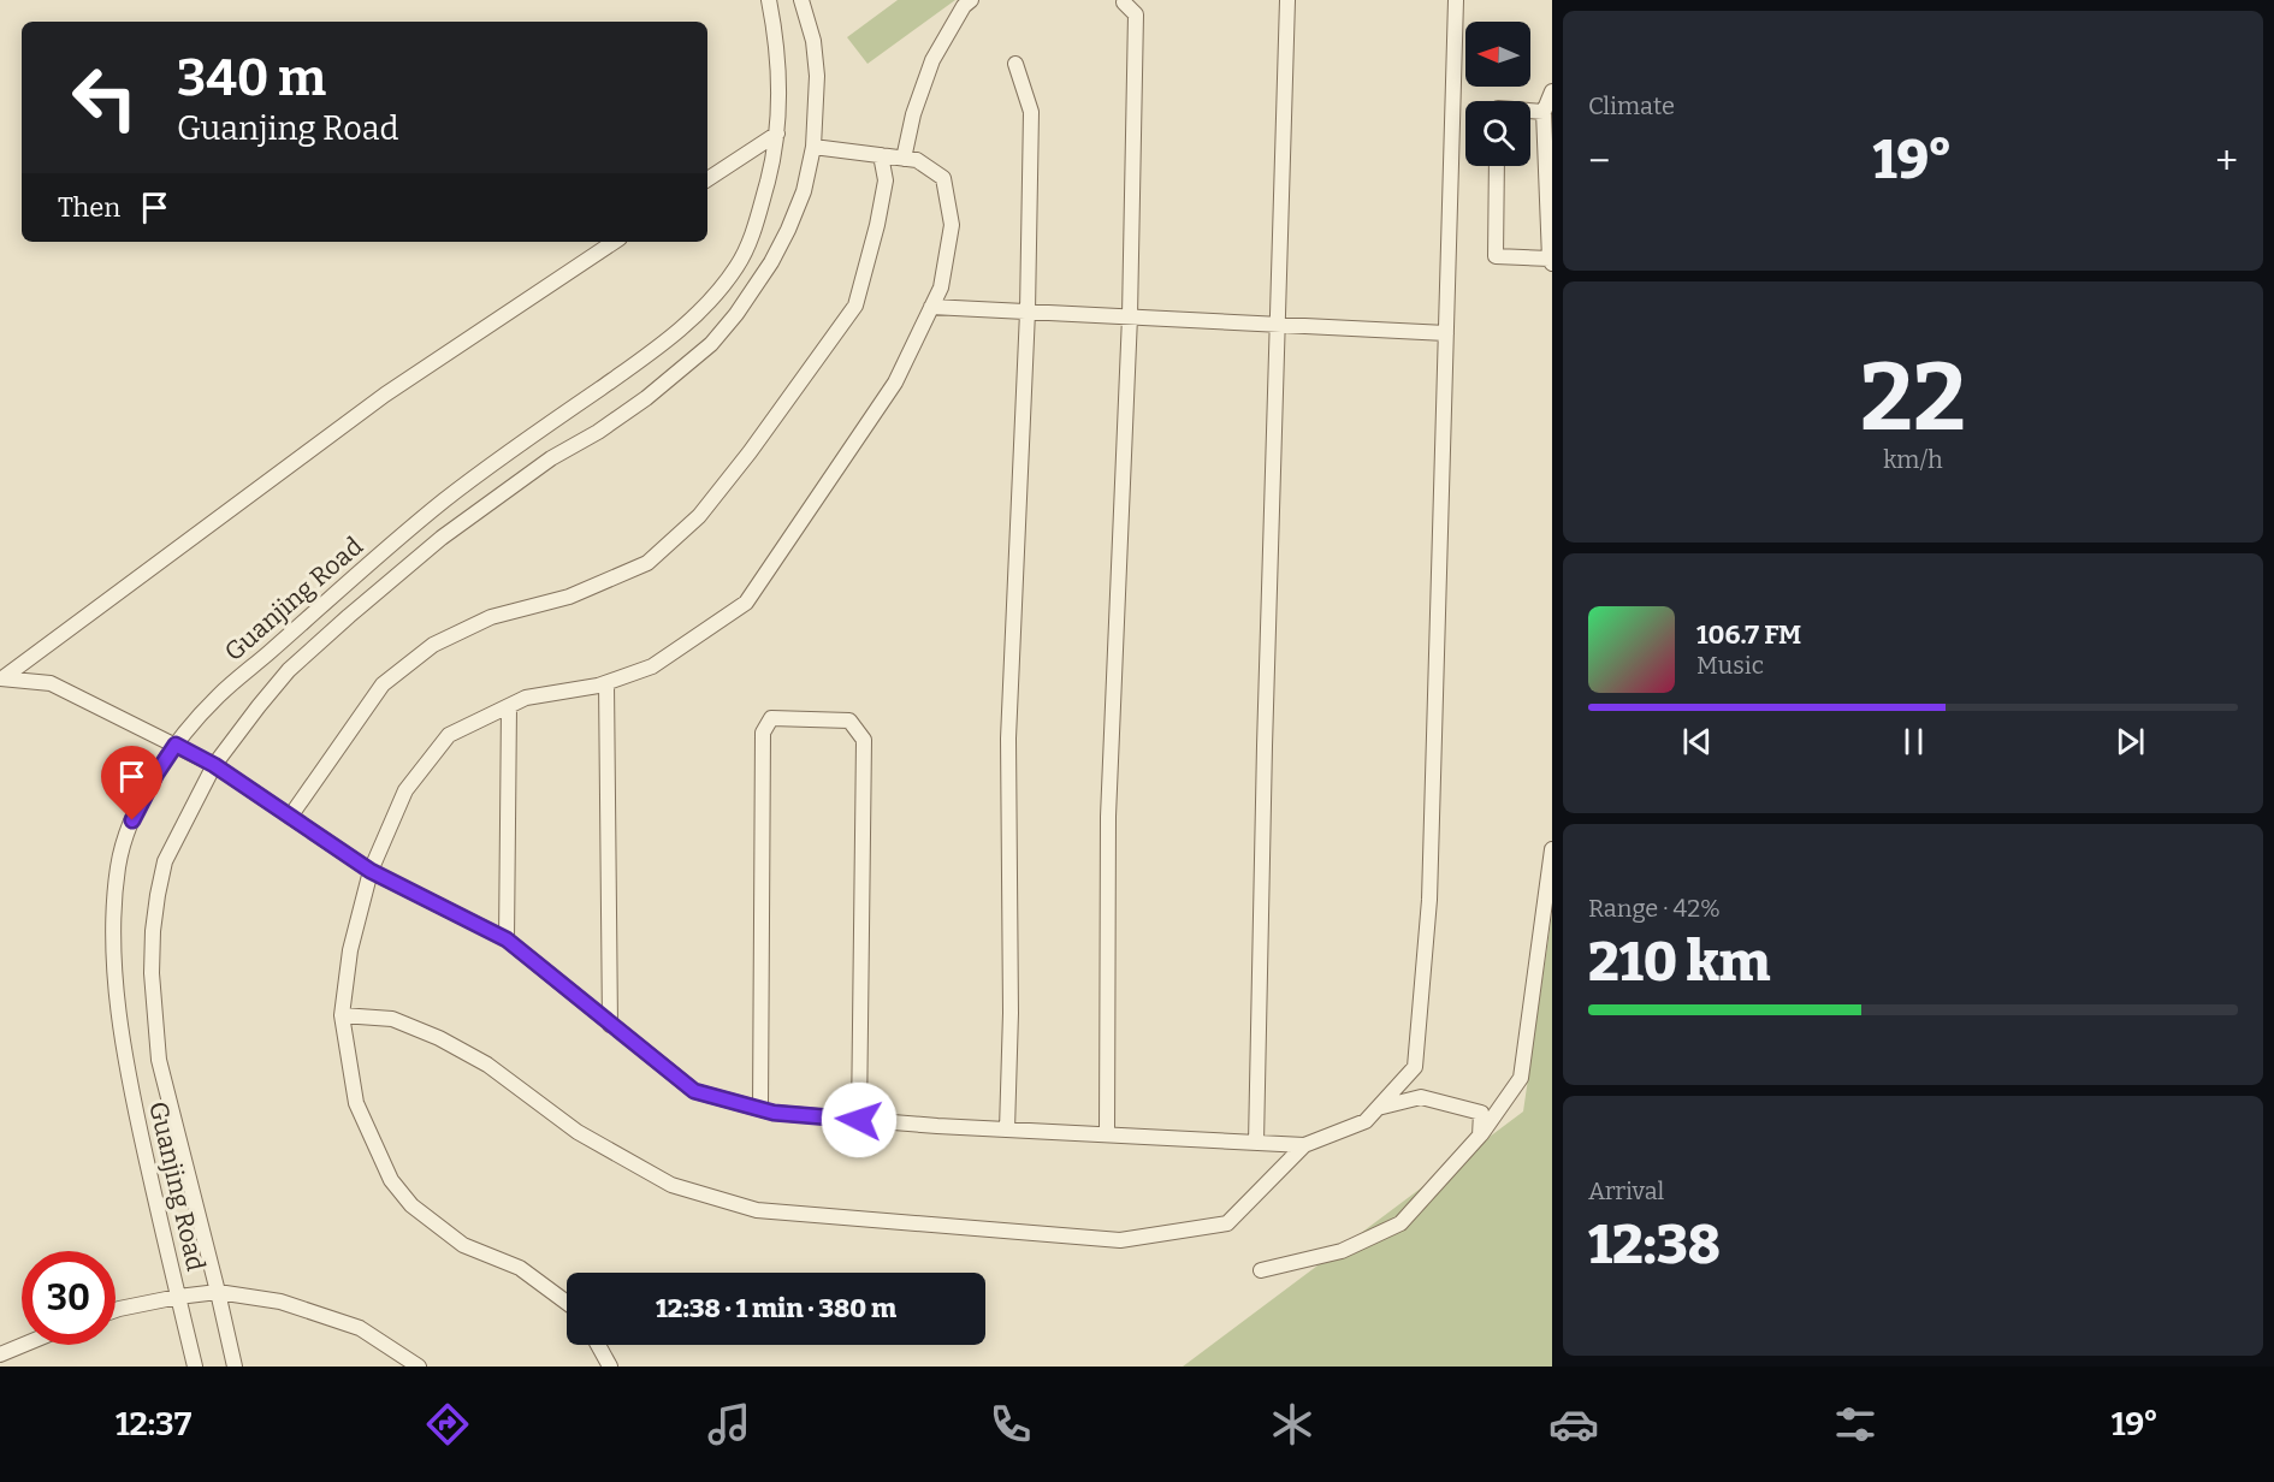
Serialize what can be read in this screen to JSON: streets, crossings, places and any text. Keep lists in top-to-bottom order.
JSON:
{
  "streets": {
    "street": ["Guanjing Road"]
  },
  "north": "left",
  "page": {
    "tile": [
      "Climate",
      ["22", "km/h"],
      ["Range · 42%", "210 km"],
      ["Arrival", "12:38"]
    ],
    "turn": ["340 m", "Guanjing Road"],
    "heat": ["−", "19°", "+"],
    "then": "Then",
    "song": ["106.7 FM", "Music"],
    "limit": "30",
    "trip": "12:38 · 1 min · 380 m",
    "tabs": ["12:37", "19°"]
  }
}
